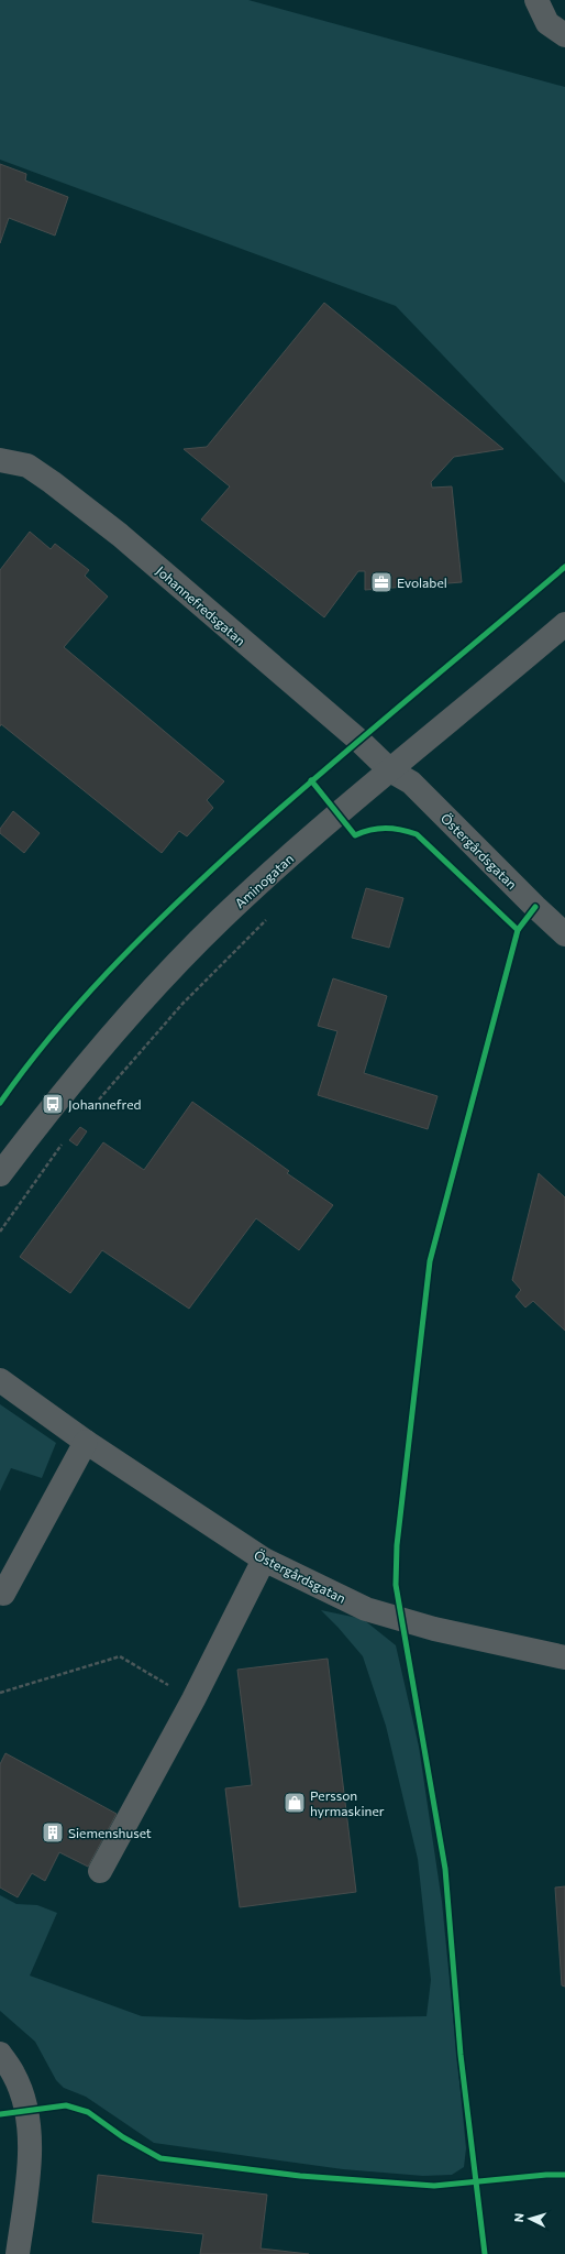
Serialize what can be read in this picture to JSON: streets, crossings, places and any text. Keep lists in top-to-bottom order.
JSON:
{
  "streets": {
    "street": ["Johannefredsgatan", "Östergårdsgatan", "Aminogatan"]
  },
  "crossings": [
    ["Johannefredsgatan", "Östergårdsgatan"],
    ["Johannefredsgatan", "Aminogatan"],
    ["Östergårdsgatan", "Aminogatan"]
  ],
  "places": {
    "office": ["Evolabel"],
    "bus stop": ["Johannefred"],
    "shop": ["Persson hyrmaskiner"],
    "building": ["Siemenshuset"]
  },
  "north": "left"
}
